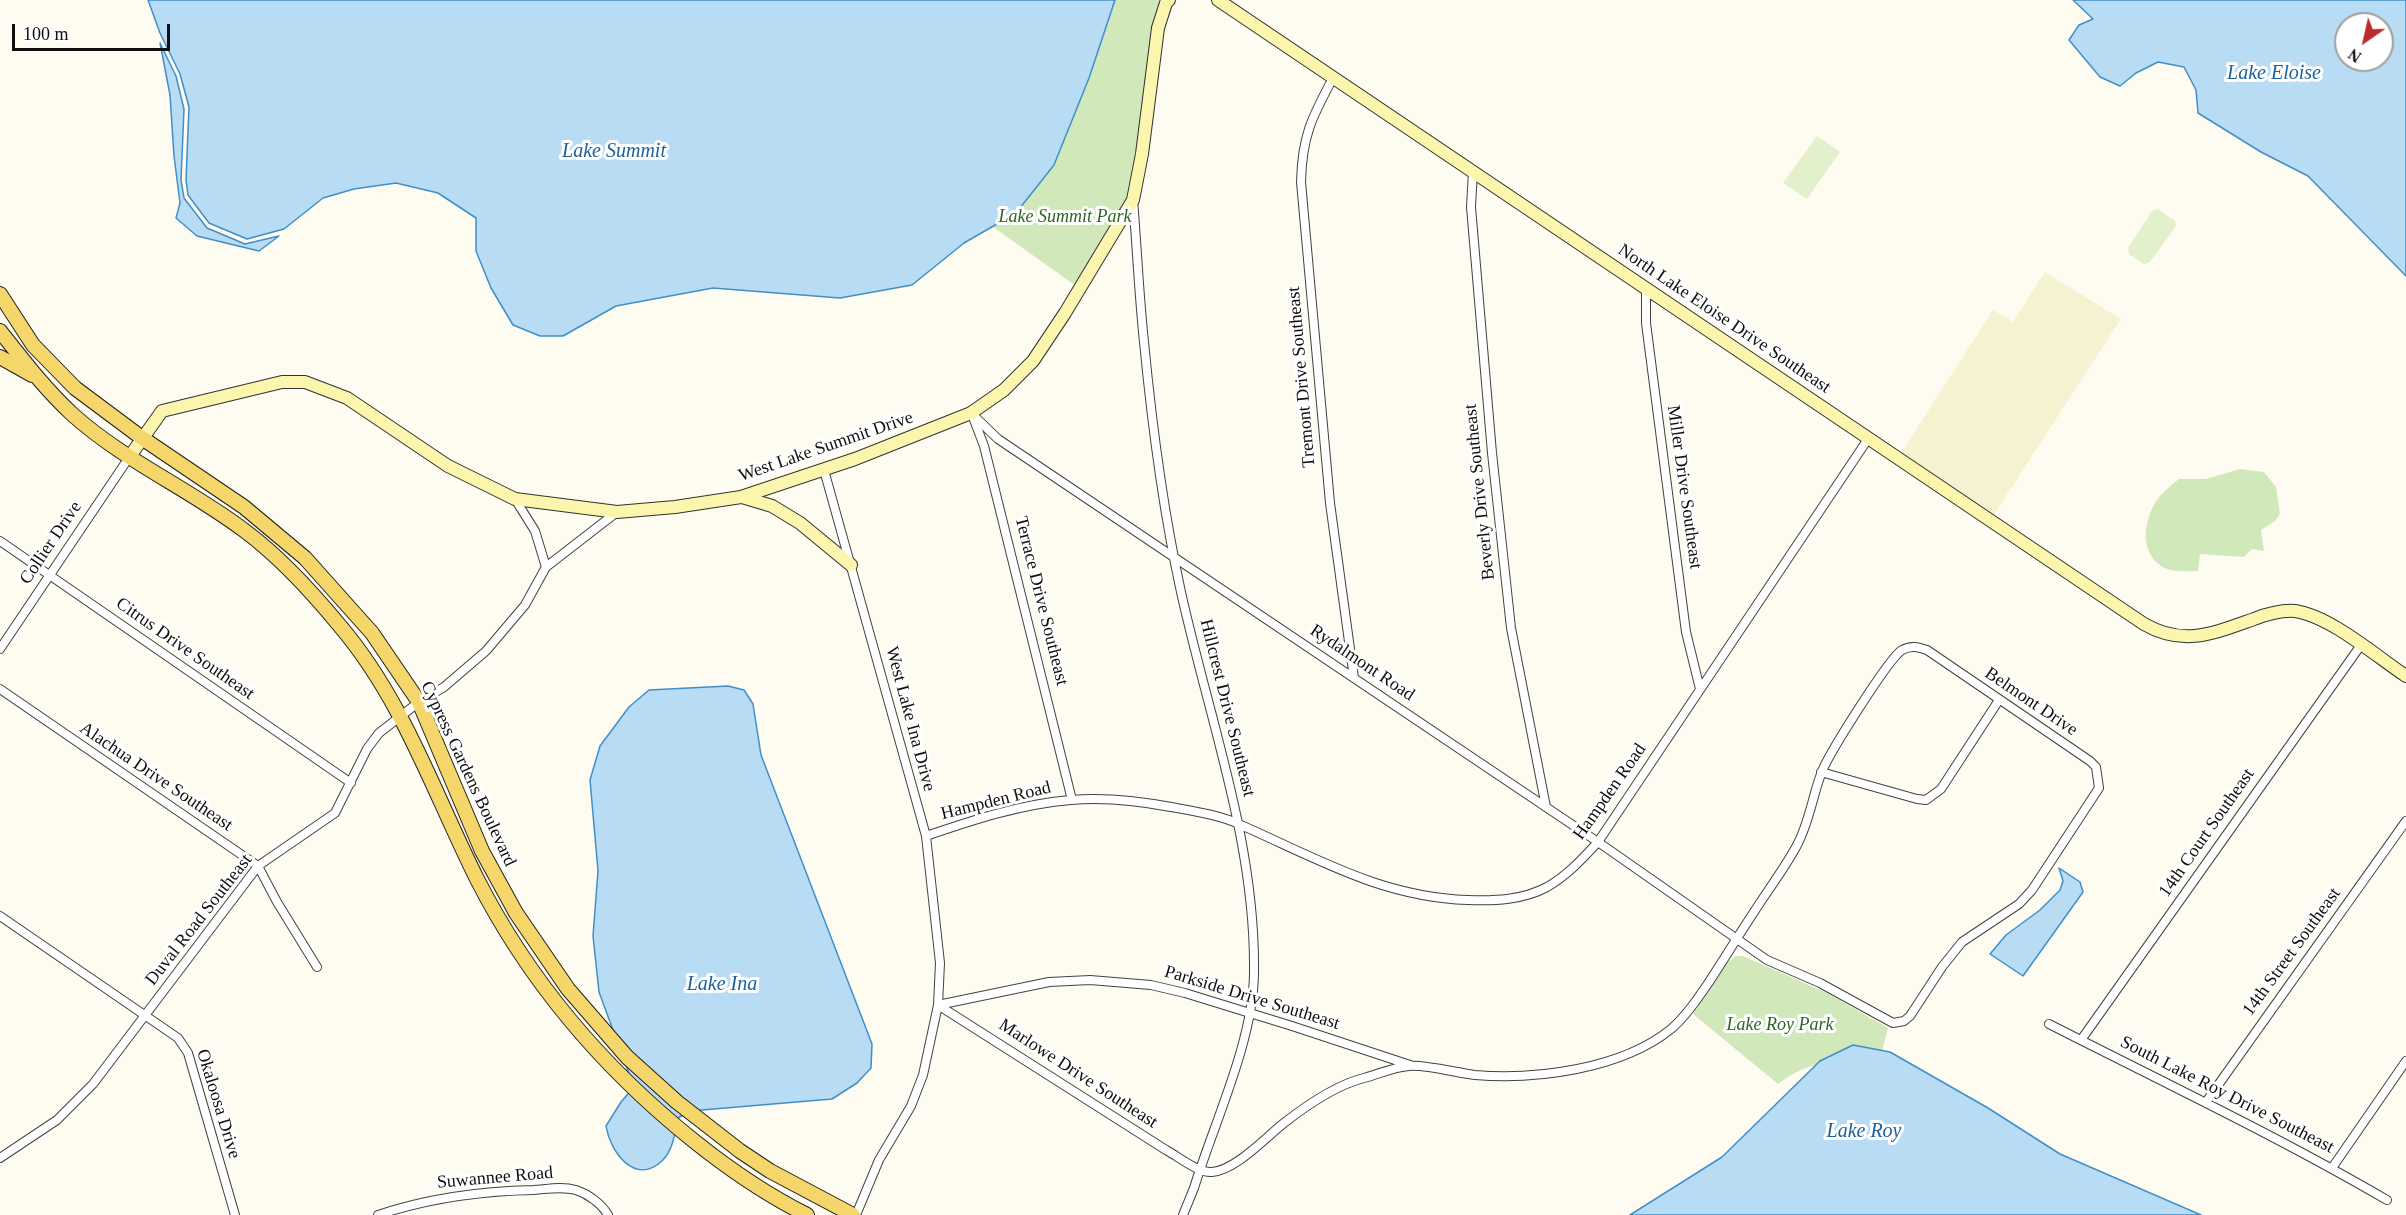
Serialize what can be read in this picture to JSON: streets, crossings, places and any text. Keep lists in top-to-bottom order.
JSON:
{
  "streets": {
    "main road": ["Cypress Gardens Boulevard"],
    "street": [
      "North Lake Eloise Drive Southeast",
      "Tremont Drive Southeast",
      "West Lake Summit Drive",
      "Miller Drive Southeast",
      "Beverly Drive Southeast",
      "Collier Drive",
      "Terrace Drive Southeast",
      "Citrus Drive Southeast",
      "Rydalmont Road",
      "Belmont Drive",
      "Hillcrest Drive Southeast",
      "West Lake Ina Drive",
      "Alachua Drive Southeast",
      "Hampden Road",
      "14th Court Southeast",
      "Duval Road Southeast",
      "14th Street Southeast",
      "Parkside Drive Southeast",
      "Marlowe Drive Southeast",
      "South Lake Roy Drive Southeast",
      "Okaloosa Drive",
      "Suwannee Road"
    ]
  },
  "crossings": [
    ["North Lake Eloise Drive Southeast", "Tremont Drive Southeast"],
    ["North Lake Eloise Drive Southeast", "Miller Drive Southeast"],
    ["North Lake Eloise Drive Southeast", "Beverly Drive Southeast"],
    ["North Lake Eloise Drive Southeast", "Hampden Road"],
    ["North Lake Eloise Drive Southeast", "14th Court Southeast"],
    ["Tremont Drive Southeast", "Rydalmont Road"],
    ["West Lake Summit Drive", "Collier Drive"],
    ["West Lake Summit Drive", "Terrace Drive Southeast"],
    ["West Lake Summit Drive", "Rydalmont Road"],
    ["West Lake Summit Drive", "Hillcrest Drive Southeast"],
    ["West Lake Summit Drive", "West Lake Ina Drive"],
    ["West Lake Summit Drive", "Cypress Gardens Boulevard"],
    ["Miller Drive Southeast", "Hampden Road"],
    ["Beverly Drive Southeast", "Rydalmont Road"],
    ["Collier Drive", "Citrus Drive Southeast"],
    ["Collier Drive", "Cypress Gardens Boulevard"],
    ["Terrace Drive Southeast", "Rydalmont Road"],
    ["Terrace Drive Southeast", "Hampden Road"],
    ["Citrus Drive Southeast", "Duval Road Southeast"],
    ["Rydalmont Road", "Belmont Drive"],
    ["Rydalmont Road", "Hillcrest Drive Southeast"],
    ["Rydalmont Road", "Hampden Road"],
    ["Rydalmont Road", "Parkside Drive Southeast"],
    ["Belmont Drive", "Parkside Drive Southeast"],
    ["Hillcrest Drive Southeast", "Hampden Road"],
    ["Hillcrest Drive Southeast", "Parkside Drive Southeast"],
    ["Hillcrest Drive Southeast", "Marlowe Drive Southeast"],
    ["West Lake Ina Drive", "Cypress Gardens Boulevard"],
    ["West Lake Ina Drive", "Hampden Road"],
    ["West Lake Ina Drive", "Parkside Drive Southeast"],
    ["West Lake Ina Drive", "Marlowe Drive Southeast"],
    ["Cypress Gardens Boulevard", "Duval Road Southeast"],
    ["Alachua Drive Southeast", "Duval Road Southeast"],
    ["14th Court Southeast", "South Lake Roy Drive Southeast"],
    ["Duval Road Southeast", "Okaloosa Drive"],
    ["14th Street Southeast", "South Lake Roy Drive Southeast"],
    ["Parkside Drive Southeast", "Marlowe Drive Southeast"]
  ],
  "water": [
    "Lake Eloise",
    "Lake Summit",
    "Lake Ina",
    "Lake Roy"
  ],
  "parks": ["Lake Summit Park", "Lake Roy Park"],
  "scale_bar": "100 m",
  "north": "bottom left"
}
